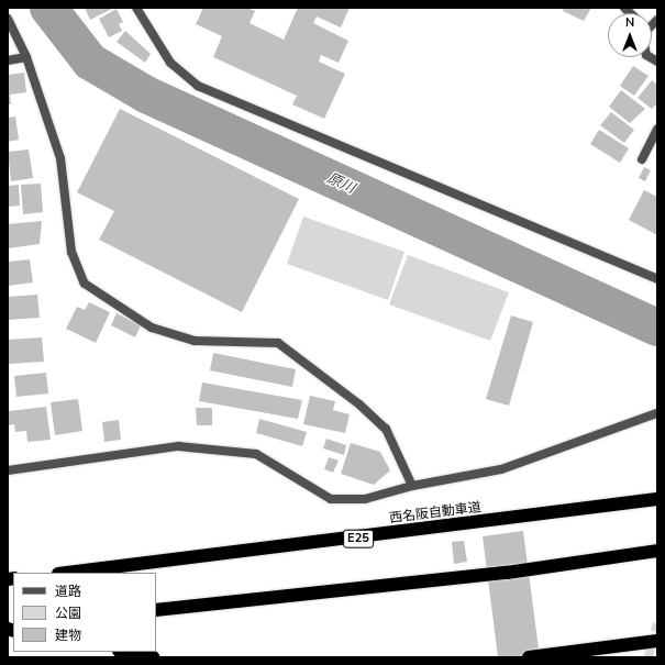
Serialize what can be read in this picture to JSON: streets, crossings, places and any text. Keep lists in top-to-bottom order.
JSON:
{
  "streets": {
    "highway": ["西名阪自動車道", "E25"]
  },
  "water": ["原川"],
  "legend": ["道路", "公園", "建物"],
  "north": "top"
}
